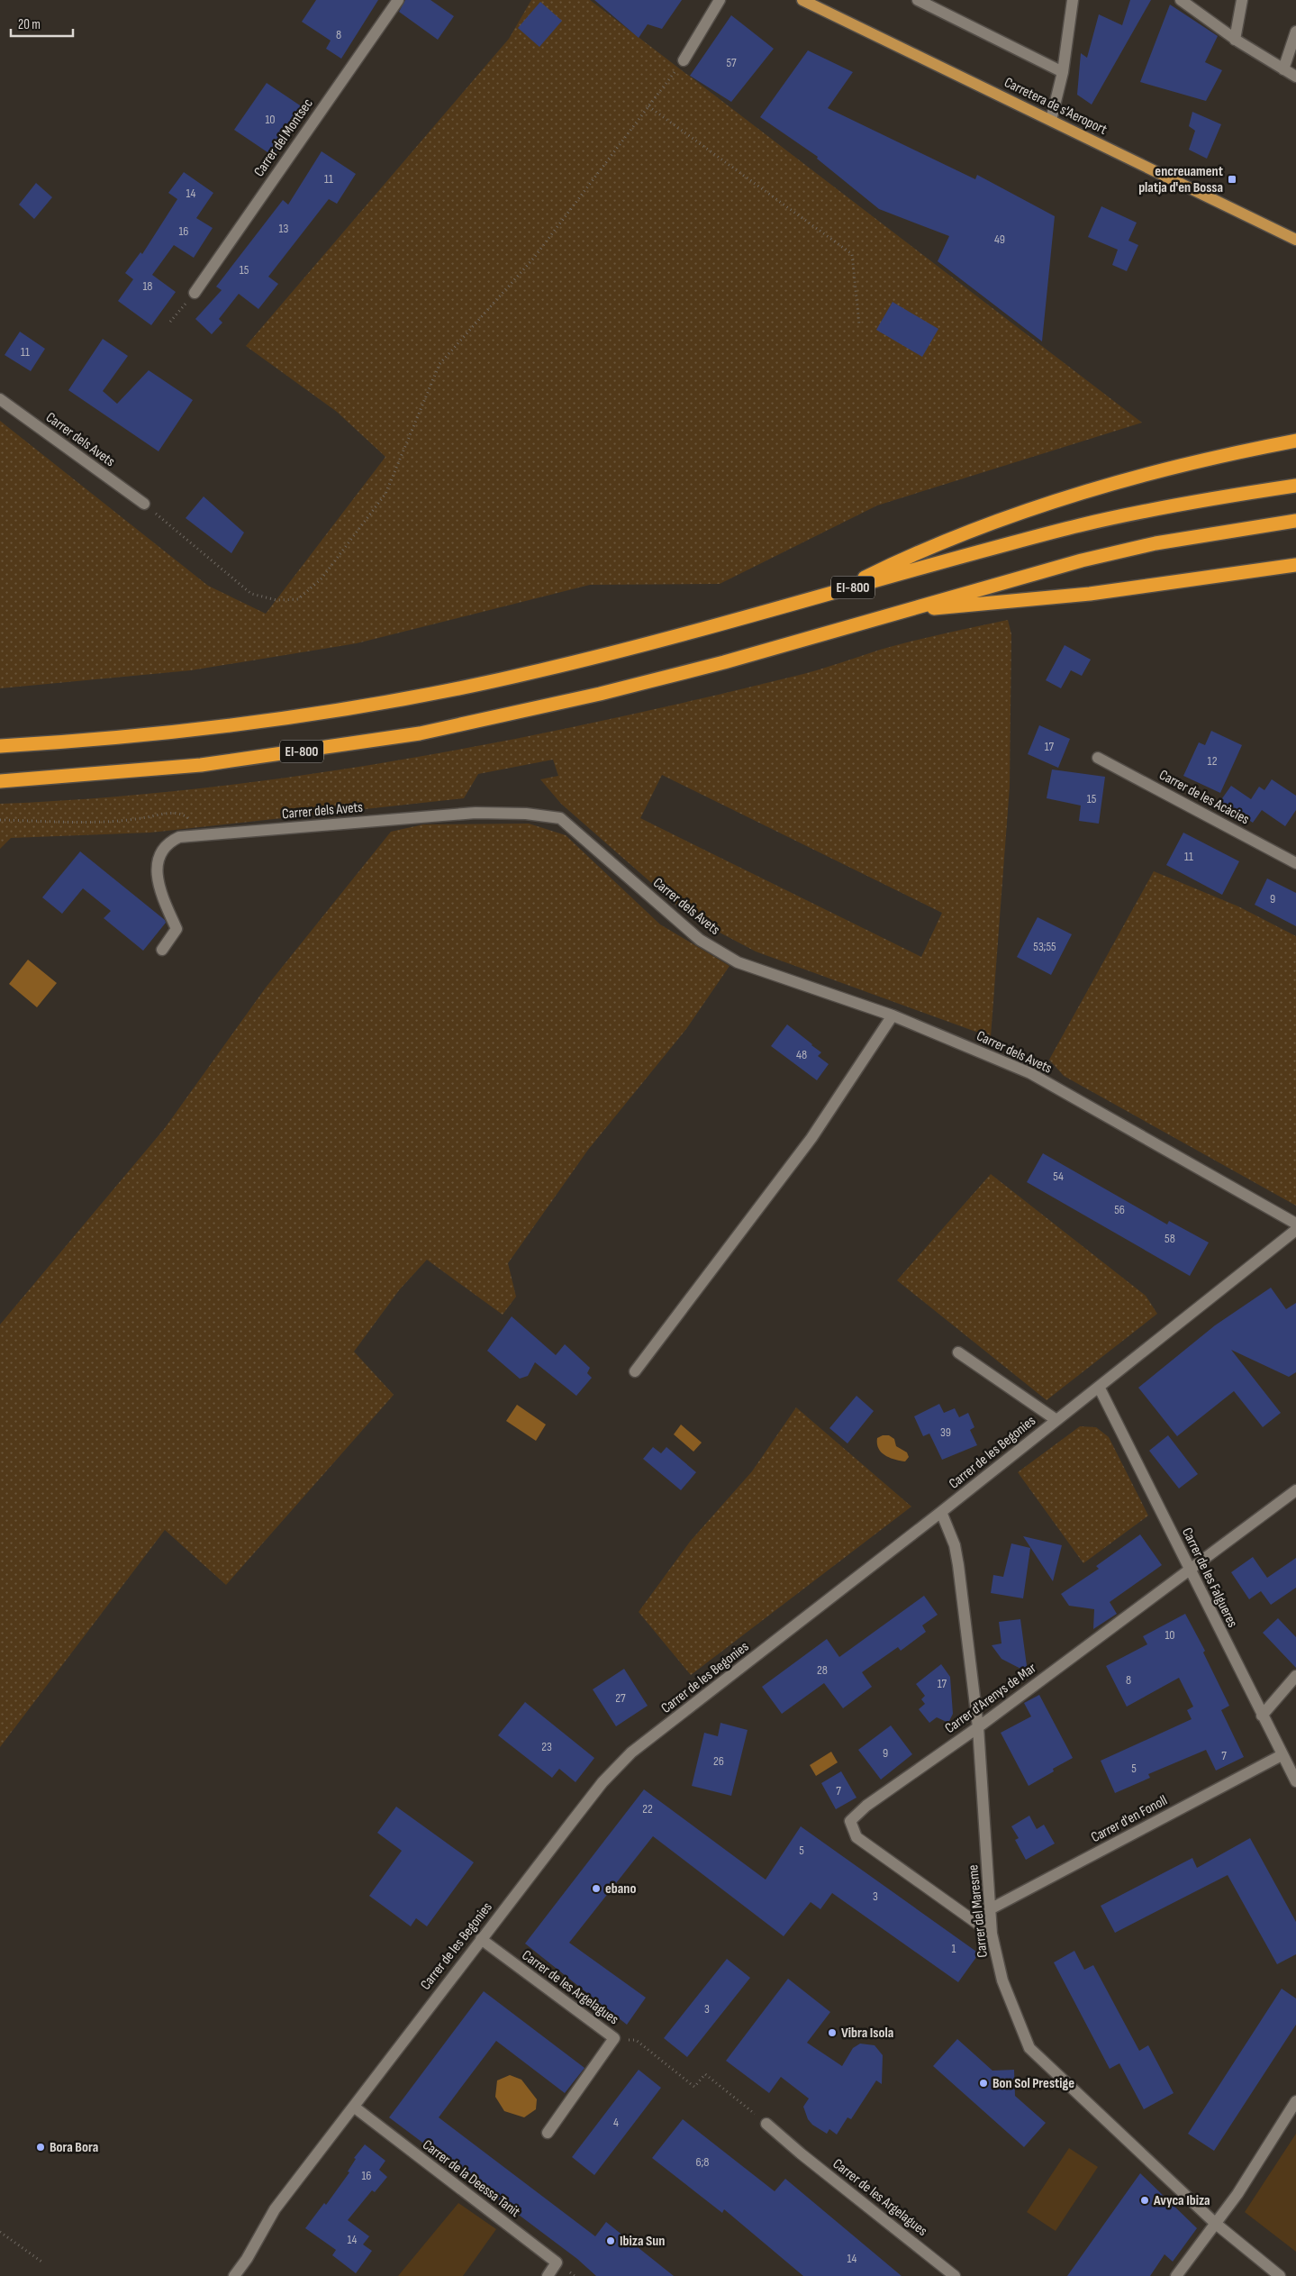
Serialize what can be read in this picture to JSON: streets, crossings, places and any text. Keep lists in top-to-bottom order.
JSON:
{
  "streets": {
    "highway": ["EI-800"],
    "main road": ["Carretera de s'Aeroport"],
    "street": [
      "Carrer del Montsec",
      "Carrer dels Avets",
      "Carrer de les Acàcies",
      "Carrer de les Begonies",
      "Carrer de les Falgueres",
      "Carrer d'Arenys de Mar",
      "Carrer d'en Fonoll",
      "Carrer del Maresme",
      "Carrer de les Argelagues",
      "Carrer de la Deessa Tanit"
    ]
  },
  "crossings": [
    ["Carrer de les Begonies", "Carrer de les Falgueres"],
    ["Carrer de les Begonies", "Carrer del Maresme"],
    ["Carrer de les Begonies", "Carrer de les Argelagues"],
    ["Carrer de les Begonies", "Carrer de la Deessa Tanit"],
    ["Carrer de les Falgueres", "Carrer d'Arenys de Mar"],
    ["Carrer de les Falgueres", "Carrer d'en Fonoll"],
    ["Carrer d'Arenys de Mar", "Carrer del Maresme"],
    ["Carrer d'en Fonoll", "Carrer del Maresme"]
  ],
  "places": {
    "transit": ["encreuament platja d'en Bossa"],
    "other": [
      "ebano",
      "Vibra Isola",
      "Bon Sol Prestige",
      "Bora Bora",
      "Avyca Ibiza",
      "Ibiza Sun"
    ]
  },
  "house_numbers": [
    "8",
    "57",
    "10",
    "11",
    "14",
    "13",
    "16",
    "49",
    "15",
    "18",
    "11",
    "17",
    "12",
    "15",
    "11",
    "9",
    "53;55",
    "48",
    "54",
    "56",
    "58",
    "39",
    "10",
    "28",
    "8",
    "17",
    "27",
    "23",
    "9",
    "7",
    "26",
    "5",
    "7",
    "22",
    "5",
    "3",
    "1",
    "3",
    "4",
    "6;8",
    "16",
    "14",
    "14"
  ],
  "scale_bar": "20 m"
}
